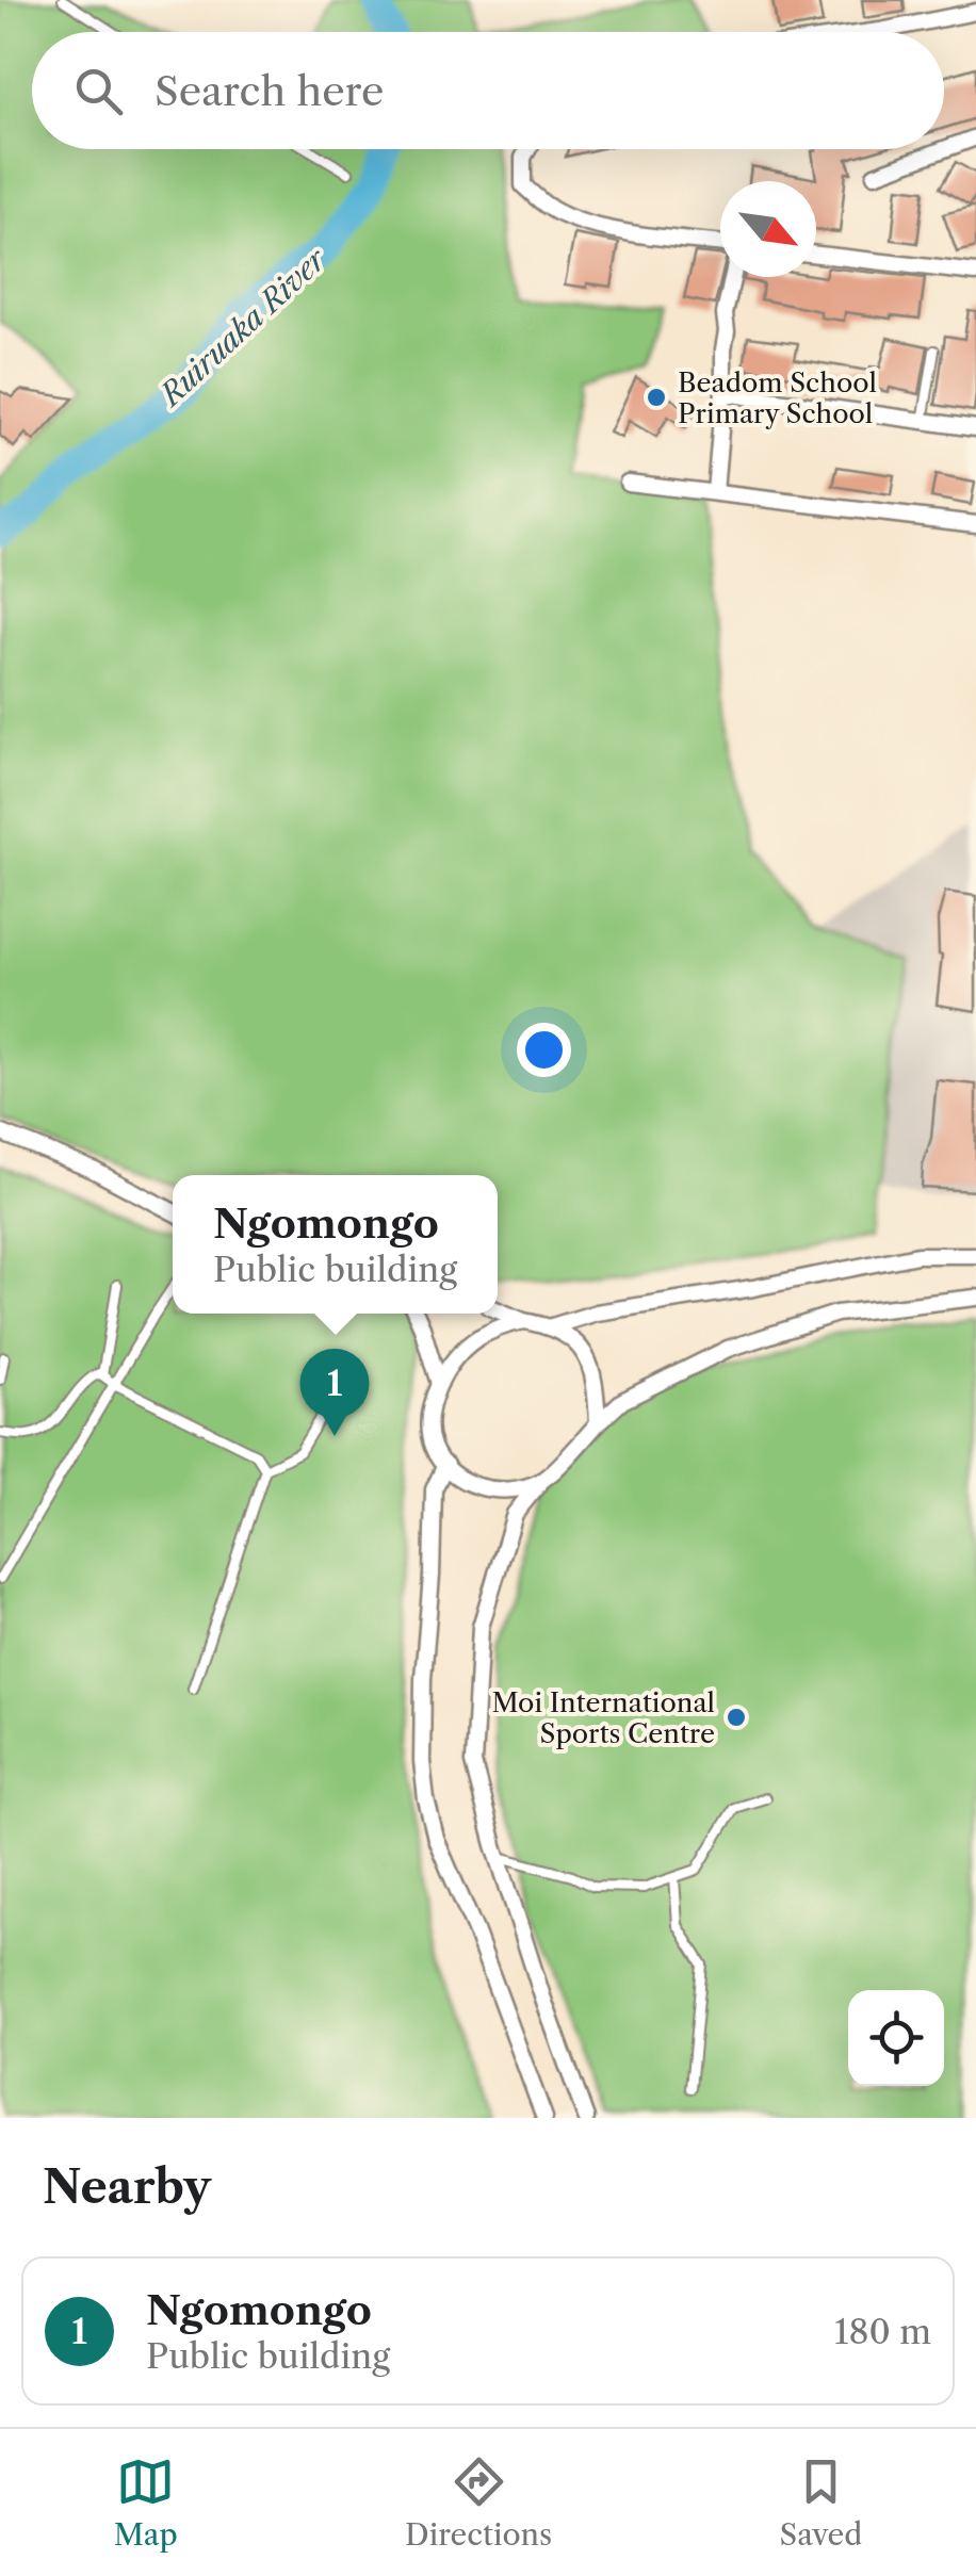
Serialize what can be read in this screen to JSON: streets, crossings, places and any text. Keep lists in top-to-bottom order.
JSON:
{
  "water": ["Ruiruaka River"],
  "places": ["Beadom School Primary School", "Moi International Sports Centre"],
  "north": "bottom right",
  "page": {
    "search": "Search here",
    "popup": ["Ngomongo", "Public building"],
    "pins": "1",
    "heading": "Nearby",
    "list": [
      {
        "mark": "1",
        "name": "Ngomongo",
        "note": "Public building",
        "value": "180 m"
      }
    ],
    "nav": ["Map", "Directions", "Saved"]
  }
}
